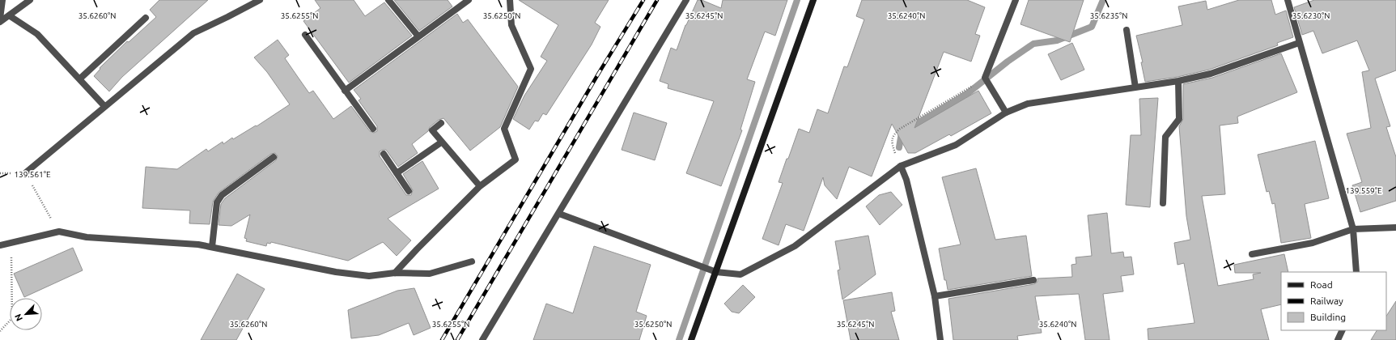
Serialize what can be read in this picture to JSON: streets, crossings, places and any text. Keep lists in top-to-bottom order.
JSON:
{
  "legend": ["Road", "Railway", "Building"],
  "north": "bottom left",
  "coordinates": [
    "35.6255°N",
    "35.6260°N",
    "35.6250°N",
    "35.6245°N",
    "35.6240°N",
    "35.6235°N",
    "35.6230°N",
    "139.561°E",
    "139.559°E"
  ]
}
